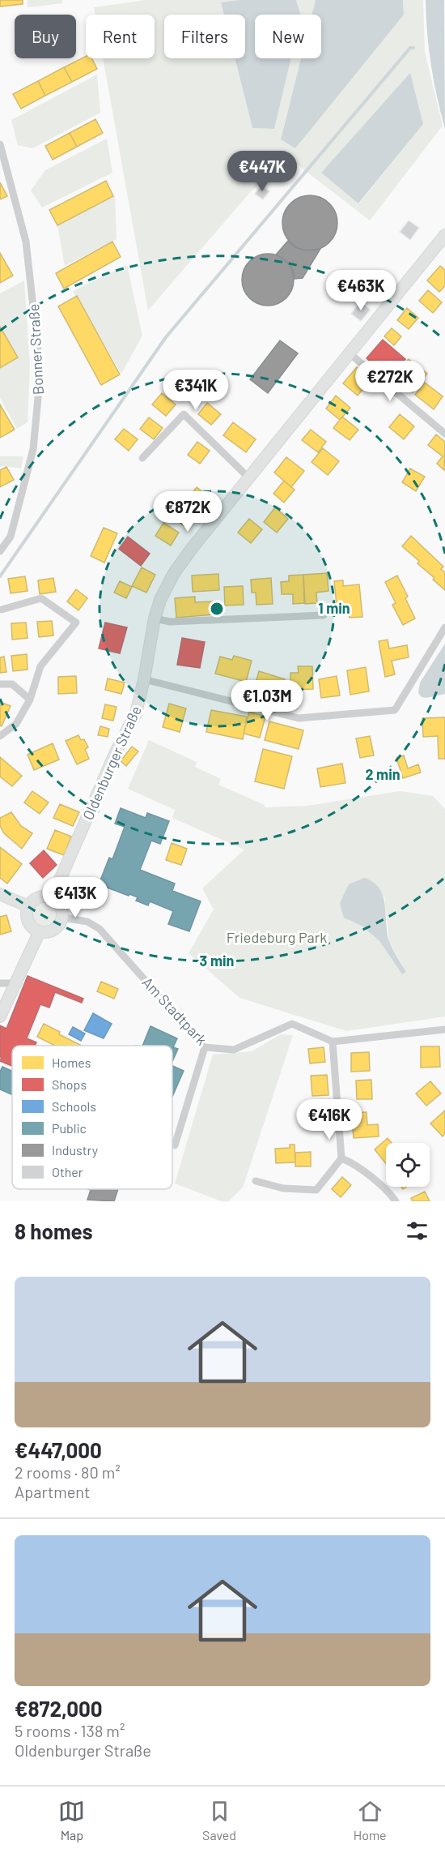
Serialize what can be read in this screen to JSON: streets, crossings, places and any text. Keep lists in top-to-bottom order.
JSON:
{
  "streets": {
    "street": ["Bonner Straße", "Oldenburger Straße", "Am Stadtpark"]
  },
  "crossings": [
    ["Oldenburger Straße", "Am Stadtpark"]
  ],
  "parks": ["Friedeburg Park"],
  "legend": [
    "Homes",
    "Shops",
    "Schools",
    "Public",
    "Industry",
    "Other"
  ],
  "page": {
    "chip": [
      "Buy",
      "Rent",
      "Filters",
      "New"
    ],
    "price": [
      "€447K",
      "€463K",
      "€272K",
      "€341K",
      "€872K",
      "€1.03M",
      "€413K",
      "€416K"
    ],
    "heading": "8 homes",
    "list": [
      {
        "name": "€447,000",
        "note": "2 rooms · 80 m² · Apartment"
      },
      {
        "name": "€872,000",
        "note": "5 rooms · 138 m² · Oldenburger Straße"
      }
    ],
    "tabs": ["Map", "Saved", "Home"]
  },
  "rings": ["1 min", "2 min", "3 min"]
}
